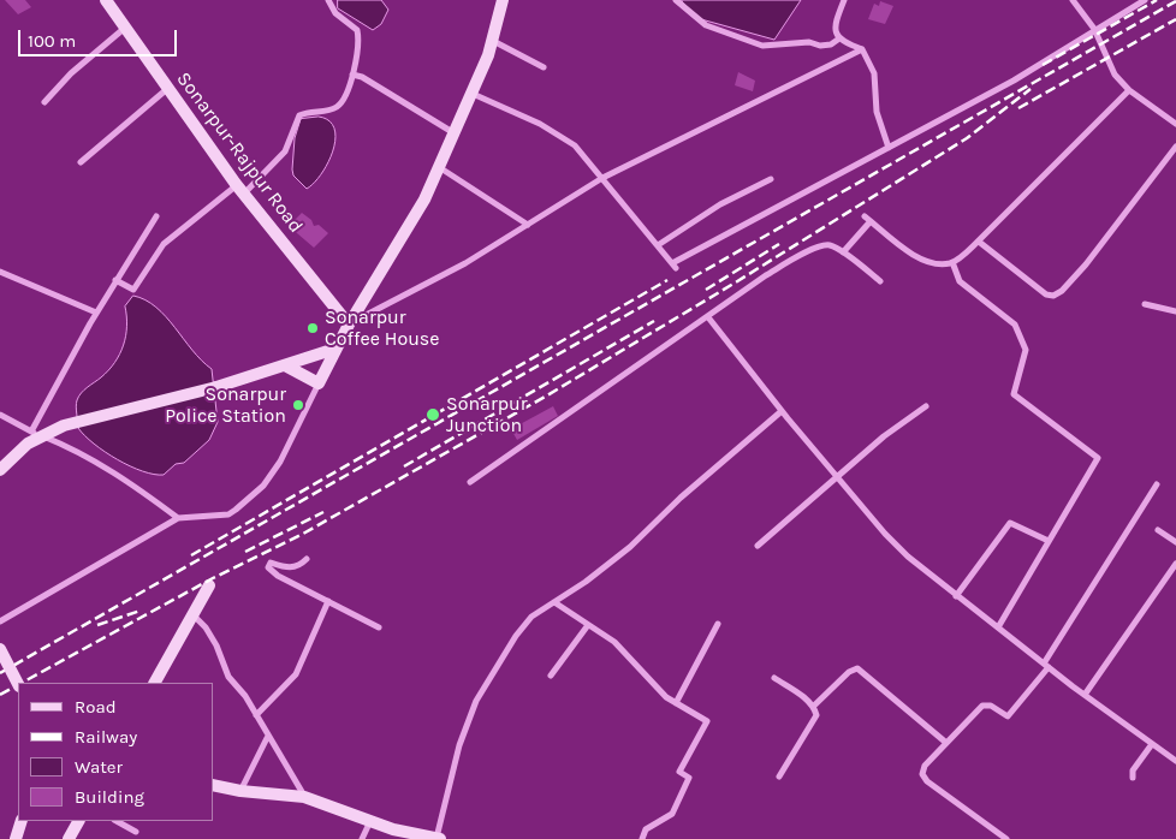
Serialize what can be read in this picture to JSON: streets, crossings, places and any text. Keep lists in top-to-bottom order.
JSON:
{
  "streets": {
    "main road": ["Sonarpur-Rajpur Road"]
  },
  "places": ["Sonarpur Coffee House", "Sonarpur Police Station", "Sonarpur Junction"],
  "legend": [
    "Road",
    "Railway",
    "Water",
    "Building"
  ],
  "scale_bar": "100 m"
}
